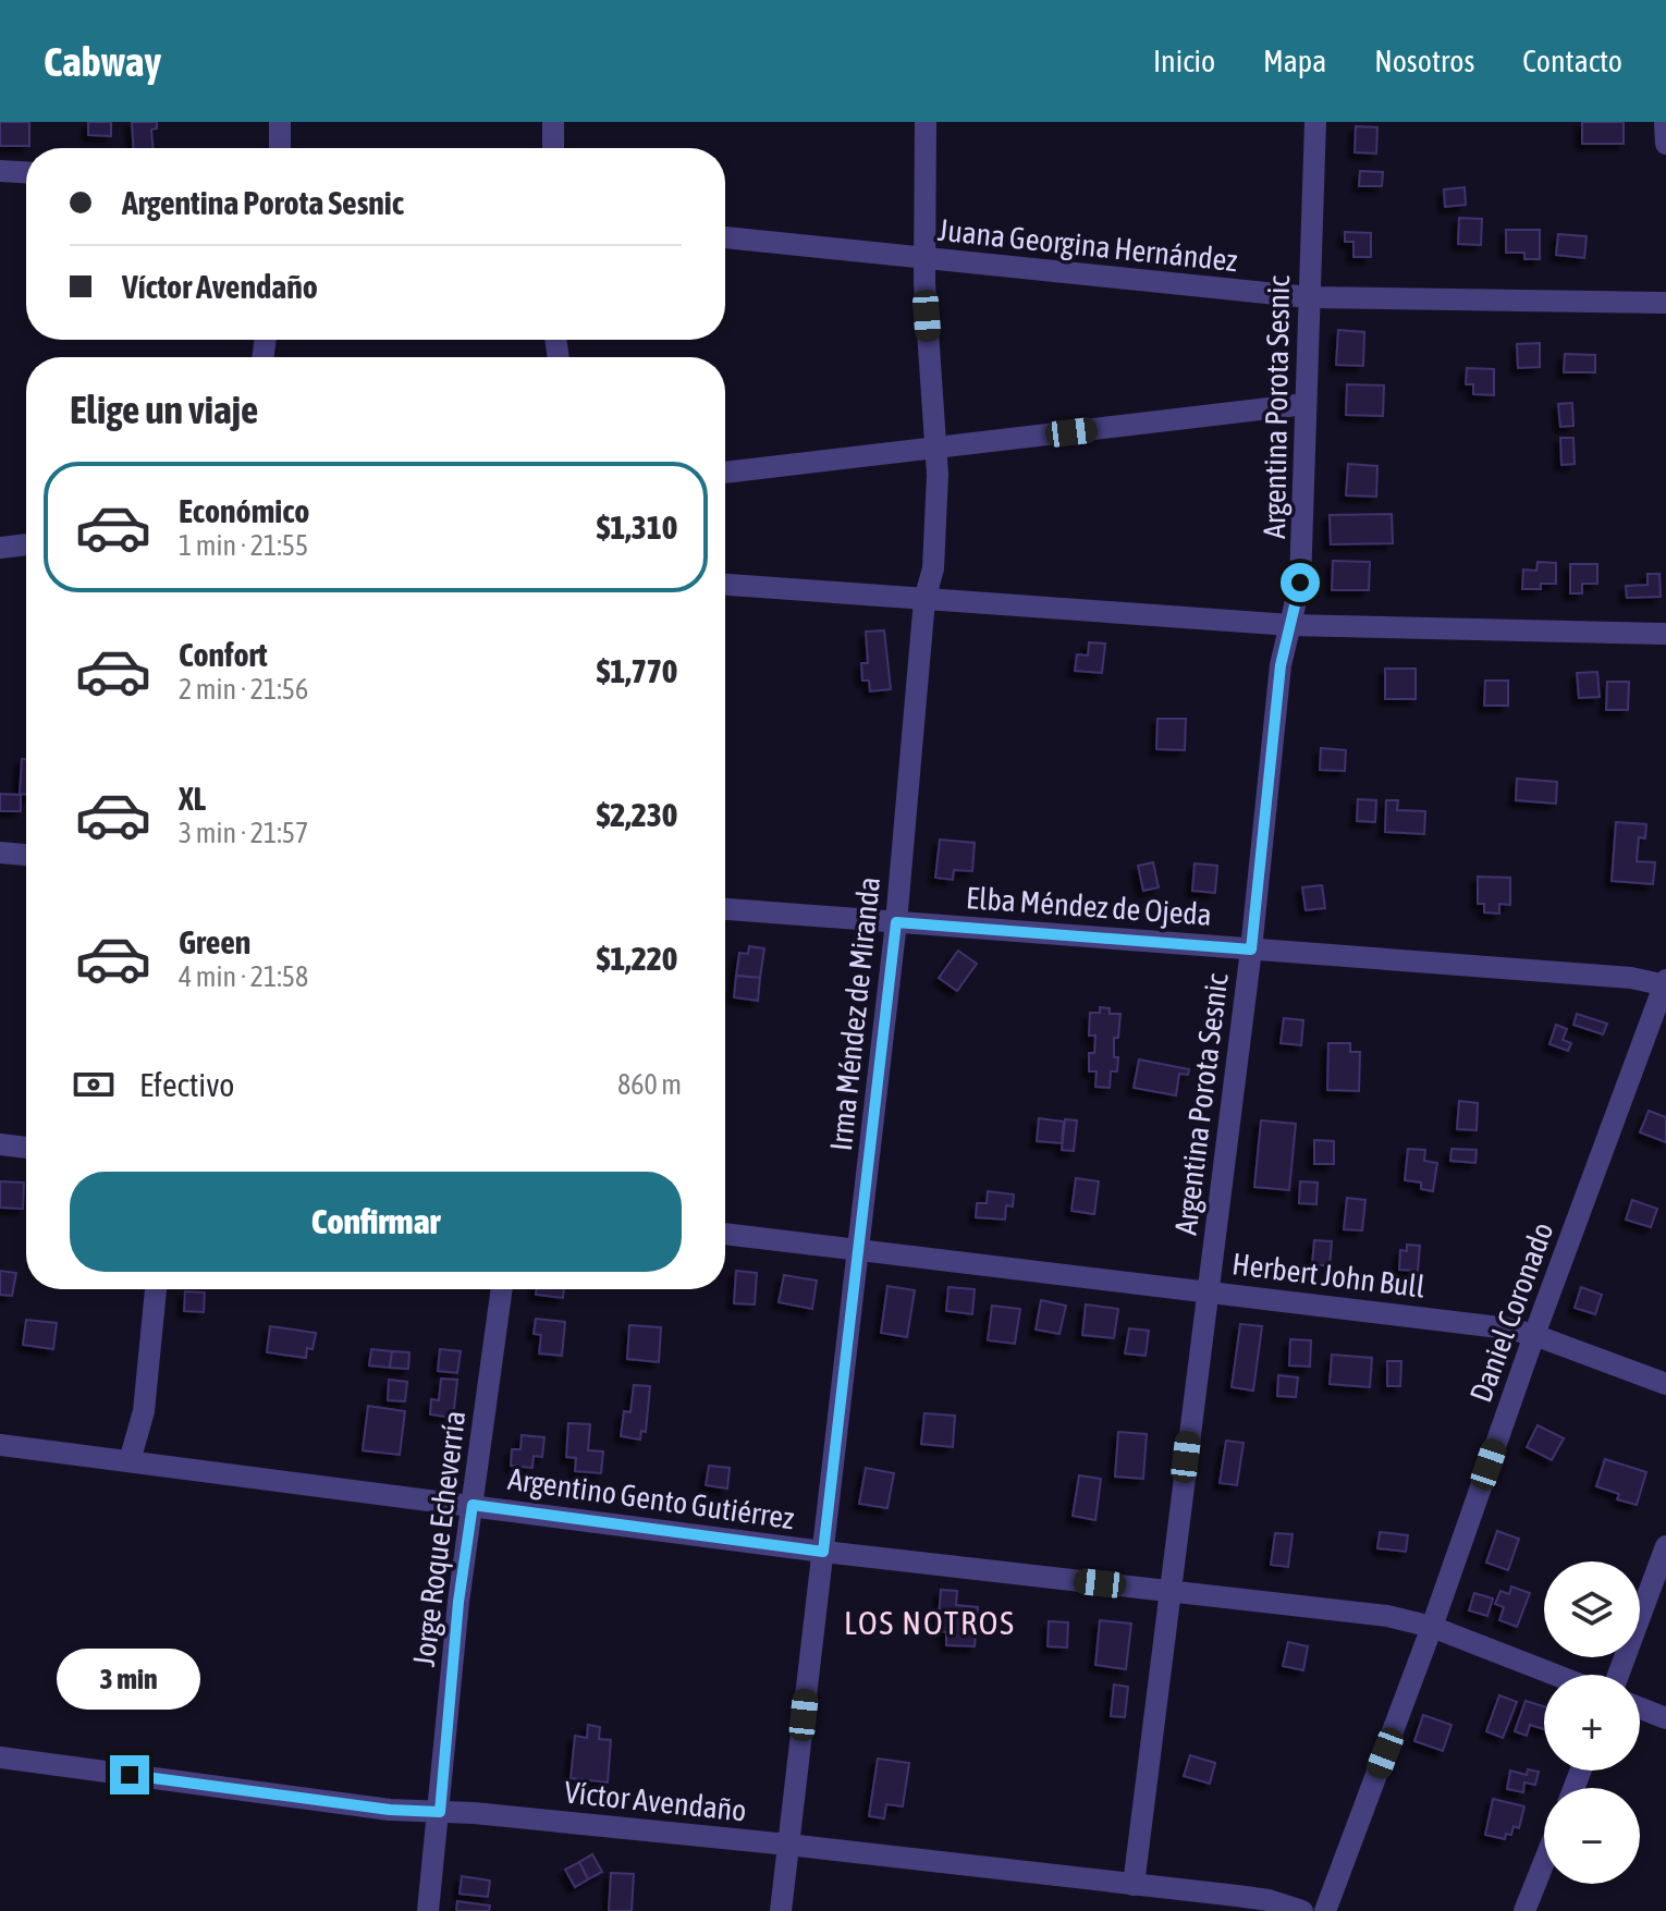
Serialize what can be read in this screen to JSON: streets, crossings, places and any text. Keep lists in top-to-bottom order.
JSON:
{
  "streets": {
    "street": [
      "Juana Georgina Hernández",
      "Argentina Porota Sesnic",
      "Elba Méndez de Ojeda",
      "Irma Méndez de Miranda",
      "Herbert John Bull",
      "Daniel Coronado",
      "Argentino Gento Gutiérrez",
      "Jorge Roque Echeverría",
      "Víctor Avendaño"
    ]
  },
  "crossings": [
    ["Juana Georgina Hernández", "Argentina Porota Sesnic"],
    ["Juana Georgina Hernández", "Irma Méndez de Miranda"],
    ["Argentina Porota Sesnic", "Elba Méndez de Ojeda"],
    ["Argentina Porota Sesnic", "Herbert John Bull"],
    ["Argentina Porota Sesnic", "Argentino Gento Gutiérrez"],
    ["Argentina Porota Sesnic", "Víctor Avendaño"],
    ["Elba Méndez de Ojeda", "Irma Méndez de Miranda"],
    ["Elba Méndez de Ojeda", "Daniel Coronado"],
    ["Irma Méndez de Miranda", "Herbert John Bull"],
    ["Irma Méndez de Miranda", "Argentino Gento Gutiérrez"],
    ["Irma Méndez de Miranda", "Víctor Avendaño"],
    ["Herbert John Bull", "Daniel Coronado"],
    ["Daniel Coronado", "Argentino Gento Gutiérrez"],
    ["Argentino Gento Gutiérrez", "Jorge Roque Echeverría"],
    ["Jorge Roque Echeverría", "Víctor Avendaño"]
  ],
  "districts": ["LOS NOTROS"],
  "page": {
    "header": "Cabway",
    "nav": [
      "Inicio",
      "Mapa",
      "Nosotros",
      "Contacto"
    ],
    "banner": ["Argentina Porota Sesnic", "Víctor Avendaño"],
    "heading": "Elige un viaje",
    "list": [
      {
        "name": "Económico",
        "note": "1 min · 21:55",
        "value": "$1,310"
      },
      {
        "name": "Confort",
        "note": "2 min · 21:56",
        "value": "$1,770"
      },
      {
        "name": "XL",
        "note": "3 min · 21:57",
        "value": "$2,230"
      },
      {
        "name": "Green",
        "note": "4 min · 21:58",
        "value": "$1,220"
      }
    ],
    "pay": ["Efectivo", "860 m"],
    "buttons": "Confirmar",
    "map_buttons": ["+", "−"],
    "bubble": "3 min"
  }
}
